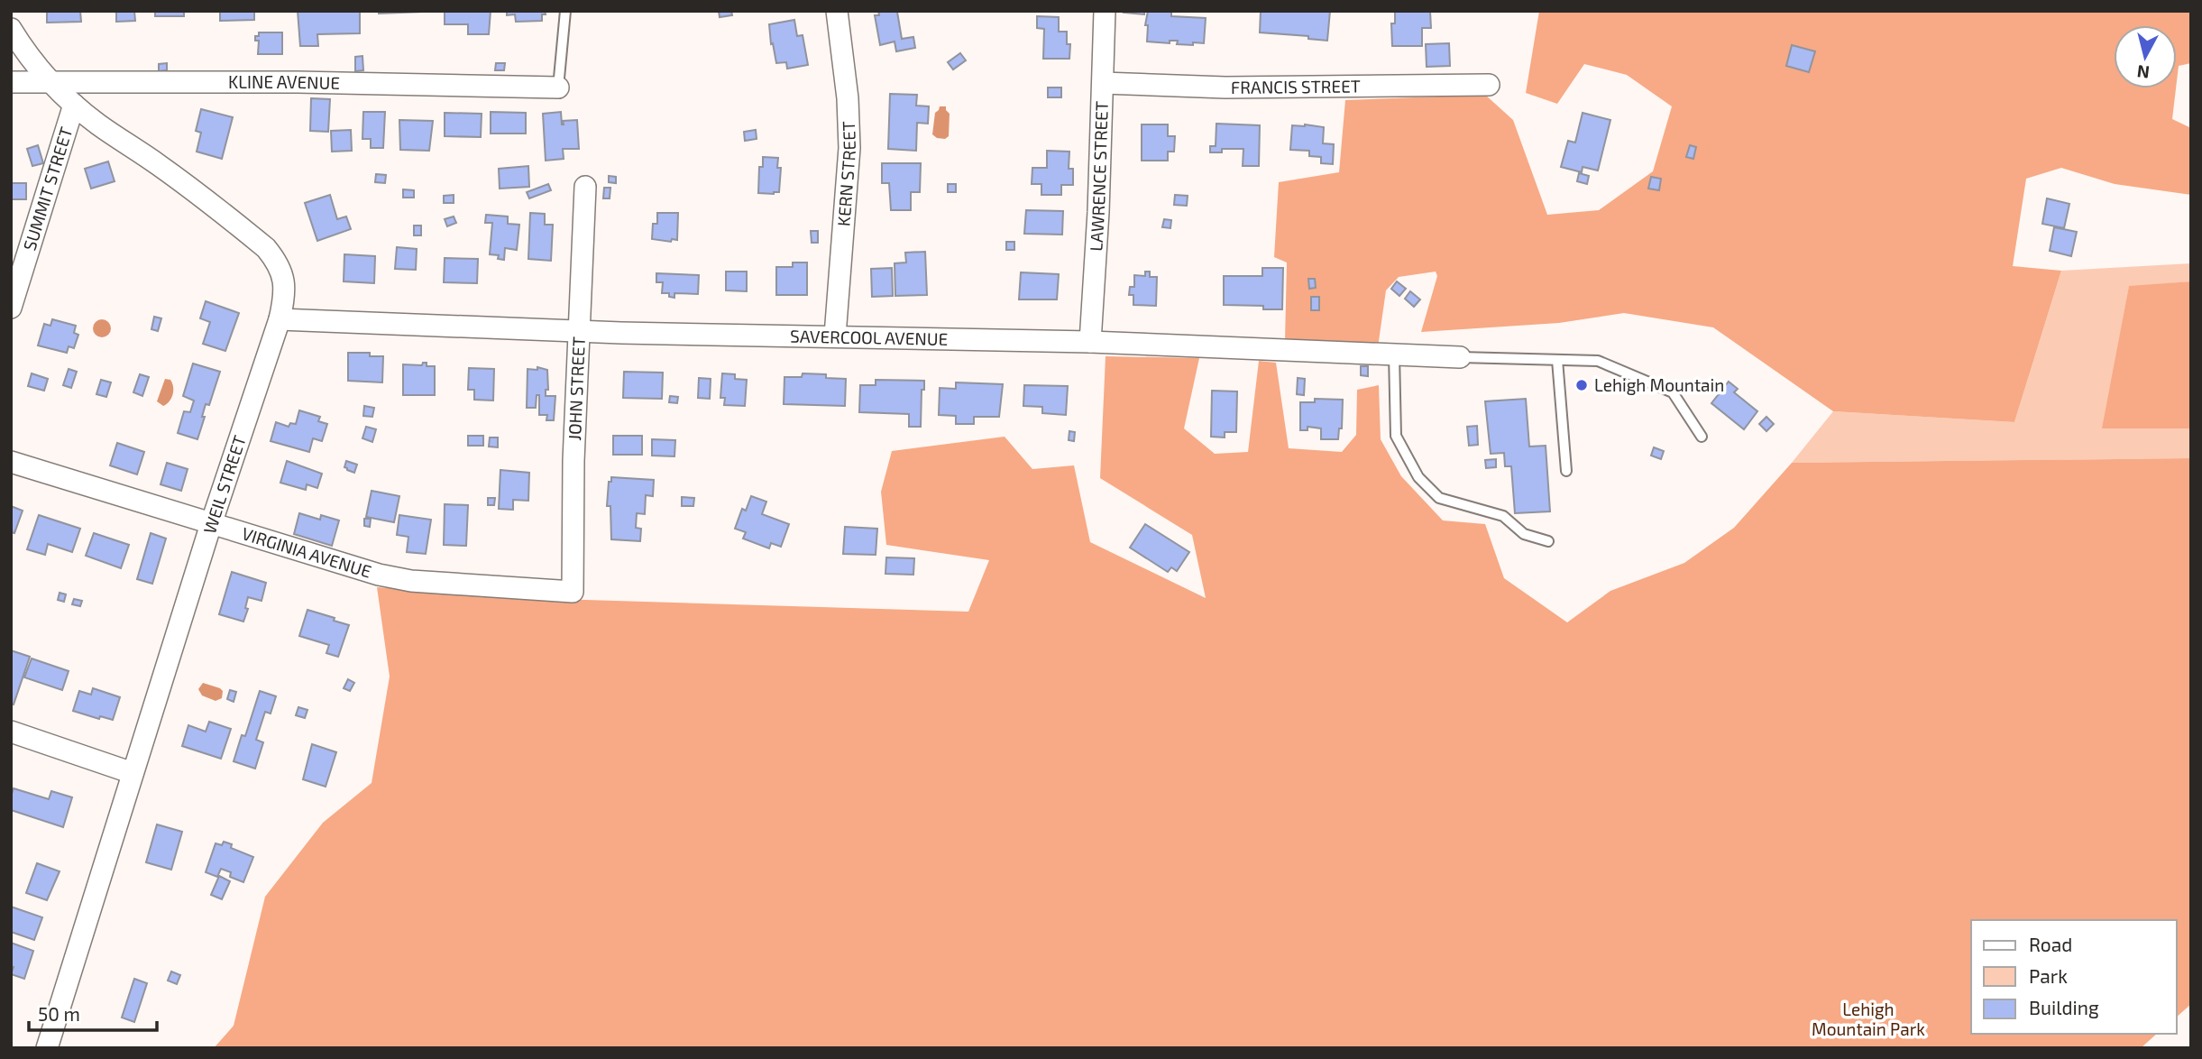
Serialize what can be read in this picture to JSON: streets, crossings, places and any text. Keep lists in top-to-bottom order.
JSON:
{
  "streets": {
    "street": [
      "KLINE AVENUE",
      "FRANCIS STREET",
      "KERN STREET",
      "LAWRENCE STREET",
      "SUMMIT STREET",
      "SAVERCOOL AVENUE",
      "JOHN STREET",
      "WEIL STREET",
      "VIRGINIA AVENUE"
    ]
  },
  "crossings": [
    ["KLINE AVENUE", "WEIL STREET"],
    ["FRANCIS STREET", "LAWRENCE STREET"],
    ["KERN STREET", "SAVERCOOL AVENUE"],
    ["LAWRENCE STREET", "SAVERCOOL AVENUE"],
    ["SUMMIT STREET", "WEIL STREET"],
    ["SAVERCOOL AVENUE", "JOHN STREET"],
    ["SAVERCOOL AVENUE", "WEIL STREET"],
    ["JOHN STREET", "VIRGINIA AVENUE"],
    ["WEIL STREET", "VIRGINIA AVENUE"]
  ],
  "parks": ["Lehigh Mountain Park"],
  "places": ["Lehigh Mountain"],
  "legend": ["Road", "Park", "Building"],
  "scale_bar": "50 m",
  "north": "bottom"
}
